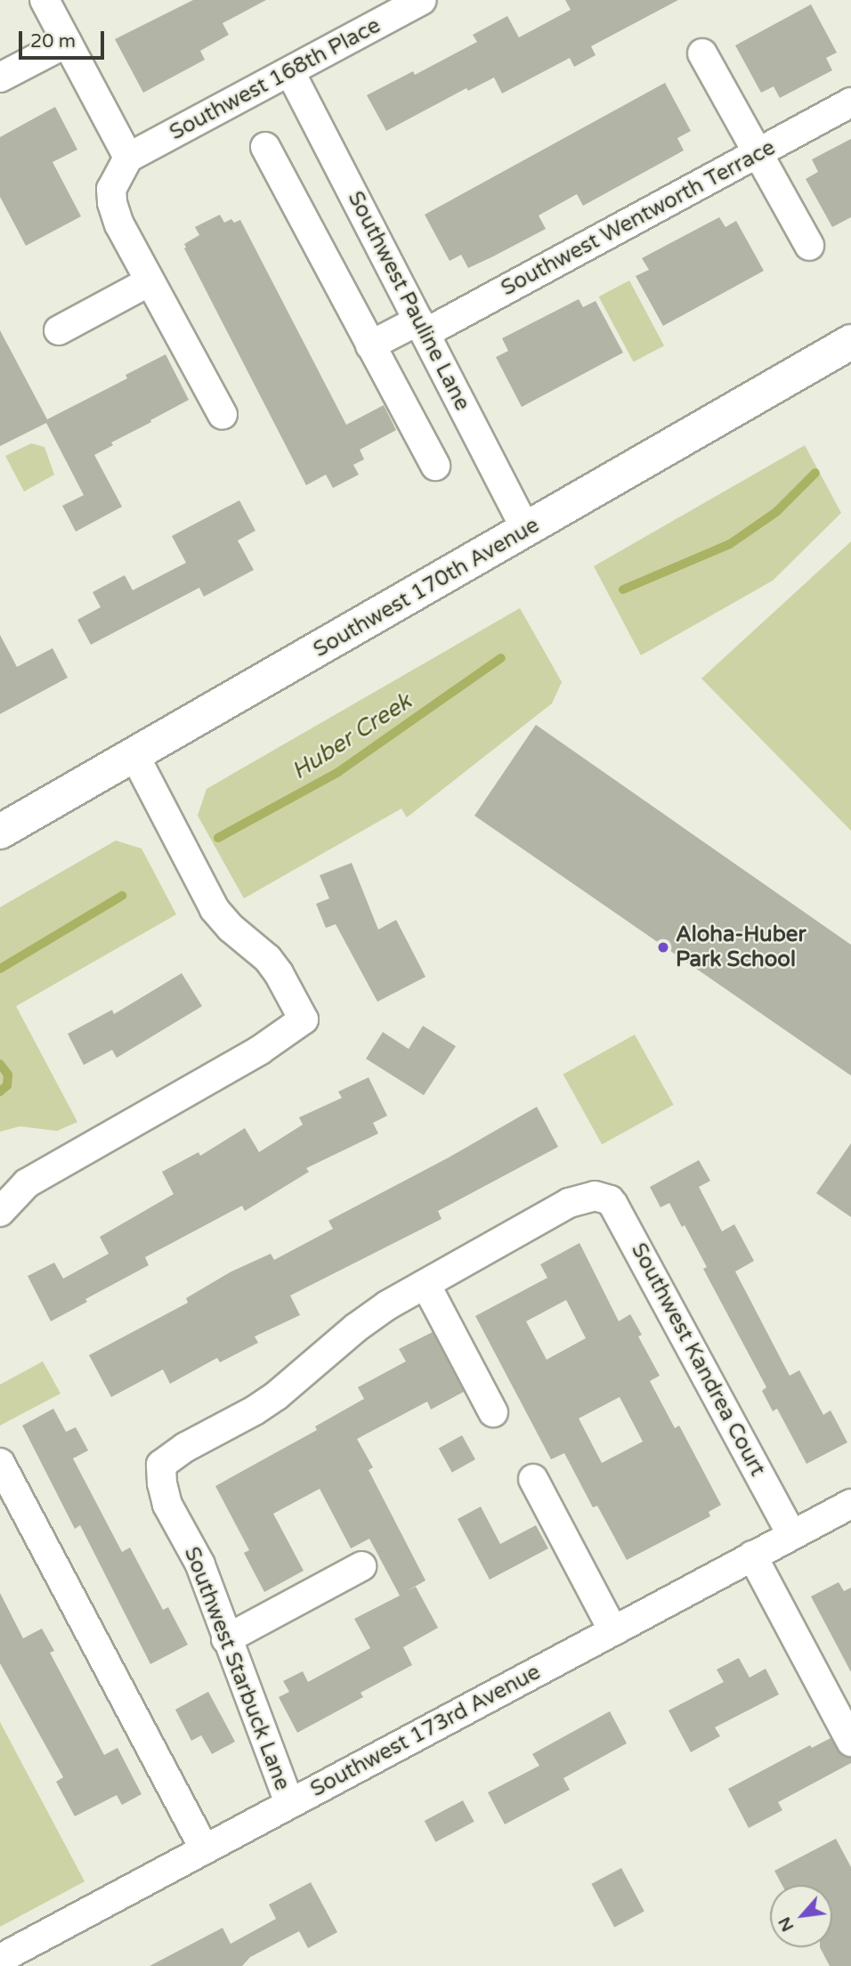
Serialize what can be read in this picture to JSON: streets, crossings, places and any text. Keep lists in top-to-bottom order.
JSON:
{
  "streets": {
    "main road": ["Southwest 170th Avenue"],
    "street": [
      "Southwest 168th Place",
      "Southwest Wentworth Terrace",
      "Southwest Pauline Lane",
      "Southwest Kandrea Court",
      "Southwest Starbuck Lane",
      "Southwest 173rd Avenue"
    ]
  },
  "crossings": [
    ["Southwest 168th Place", "Southwest Pauline Lane"],
    ["Southwest Wentworth Terrace", "Southwest Pauline Lane"],
    ["Southwest Pauline Lane", "Southwest 170th Avenue"],
    ["Southwest Kandrea Court", "Southwest Starbuck Lane"],
    ["Southwest Kandrea Court", "Southwest 173rd Avenue"],
    ["Southwest Starbuck Lane", "Southwest 173rd Avenue"]
  ],
  "water": ["Huber Creek"],
  "places": ["Aloha-Huber Park School"],
  "scale_bar": "20 m",
  "north": "bottom left"
}
